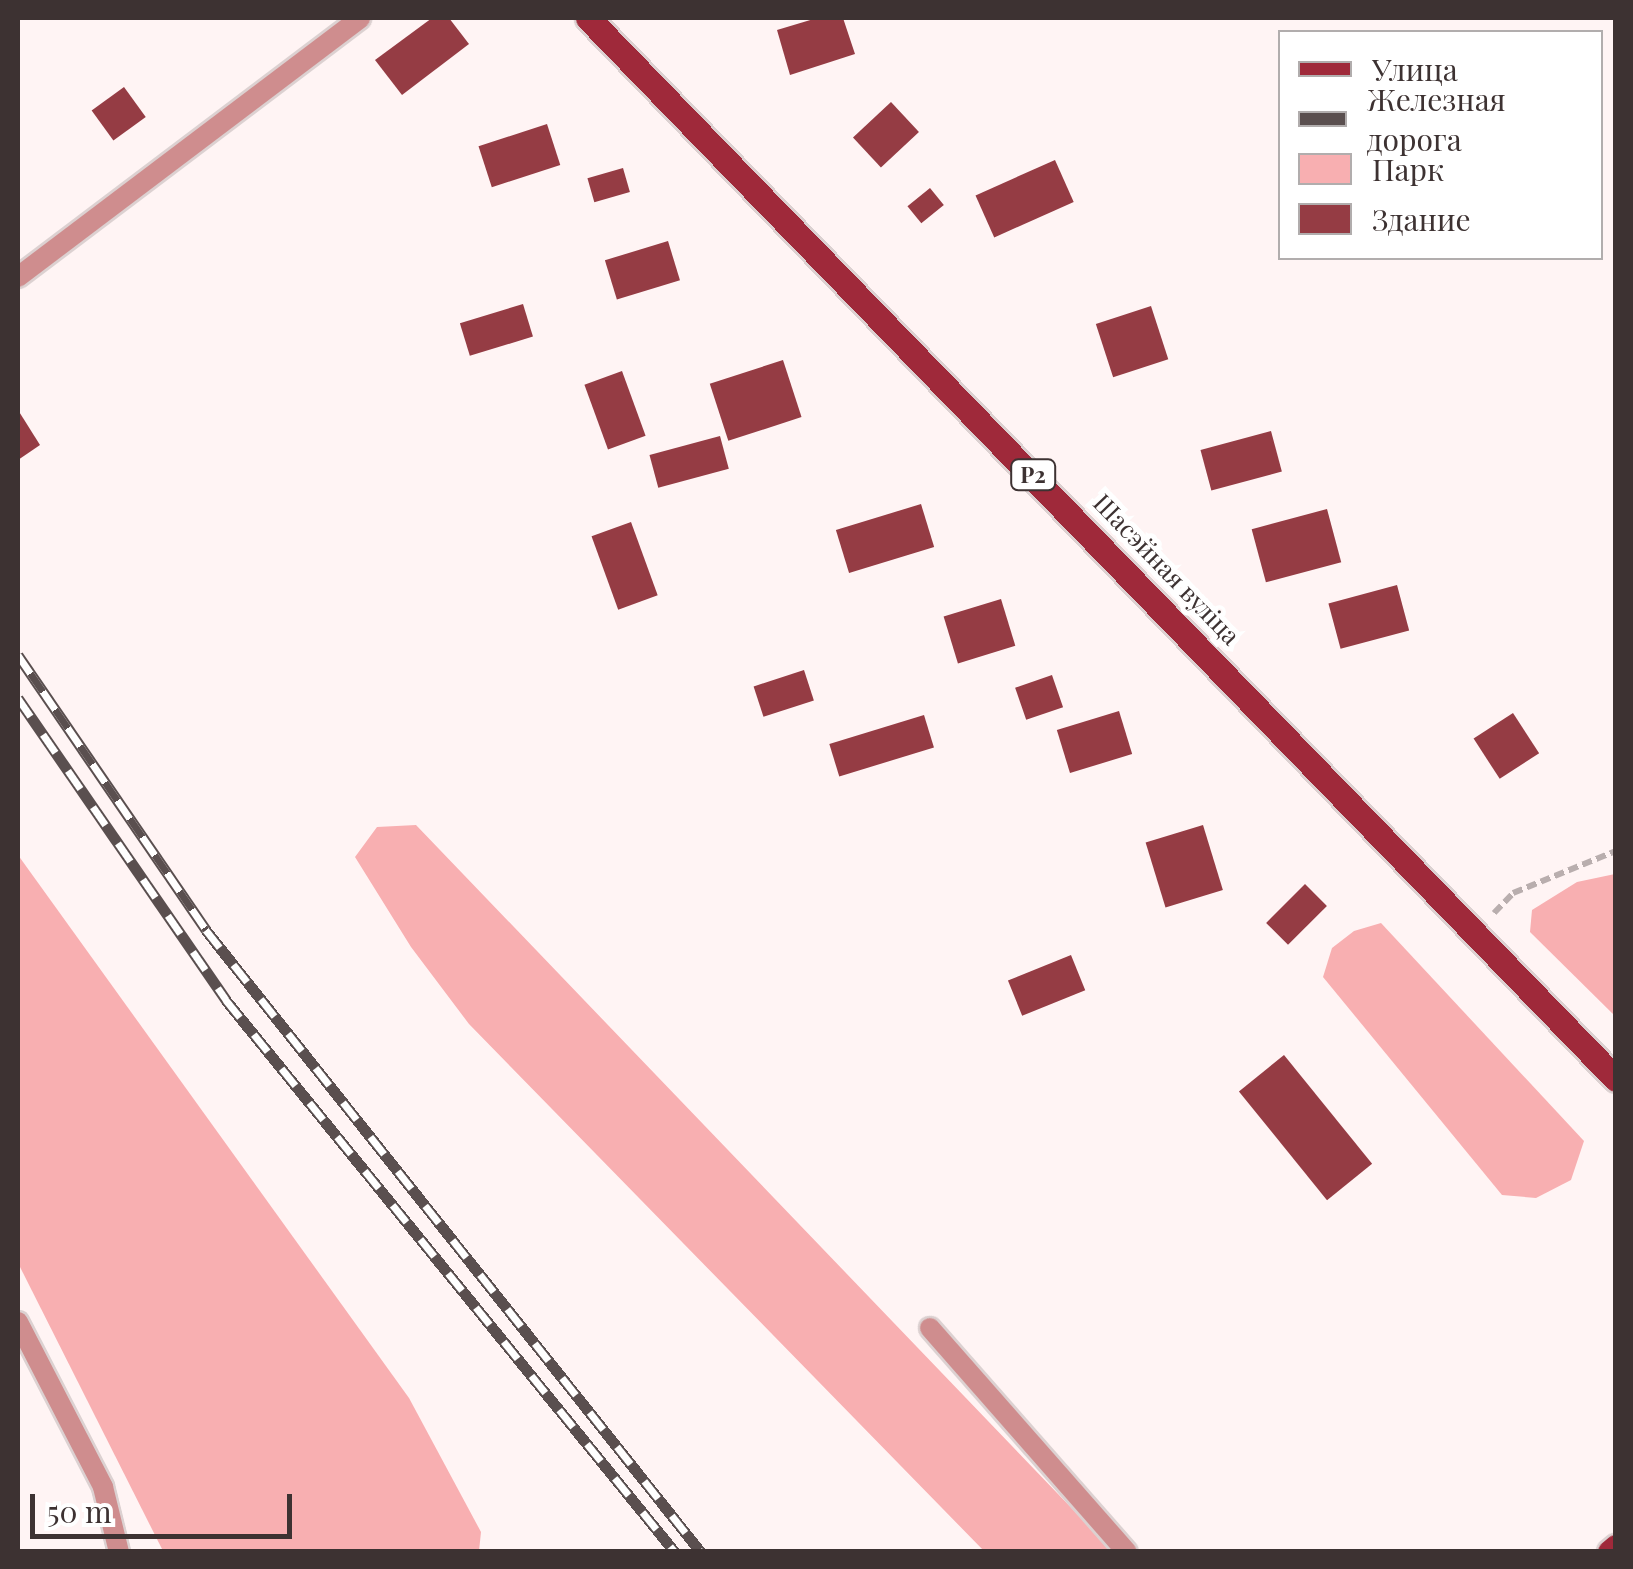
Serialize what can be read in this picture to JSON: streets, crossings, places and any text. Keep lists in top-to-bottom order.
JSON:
{
  "streets": {
    "main road": ["Р2", "Шасэйная вуліца"]
  },
  "legend": [
    "Улица",
    "Железная дорога",
    "Парк",
    "Здание"
  ],
  "scale_bar": "50 m"
}
